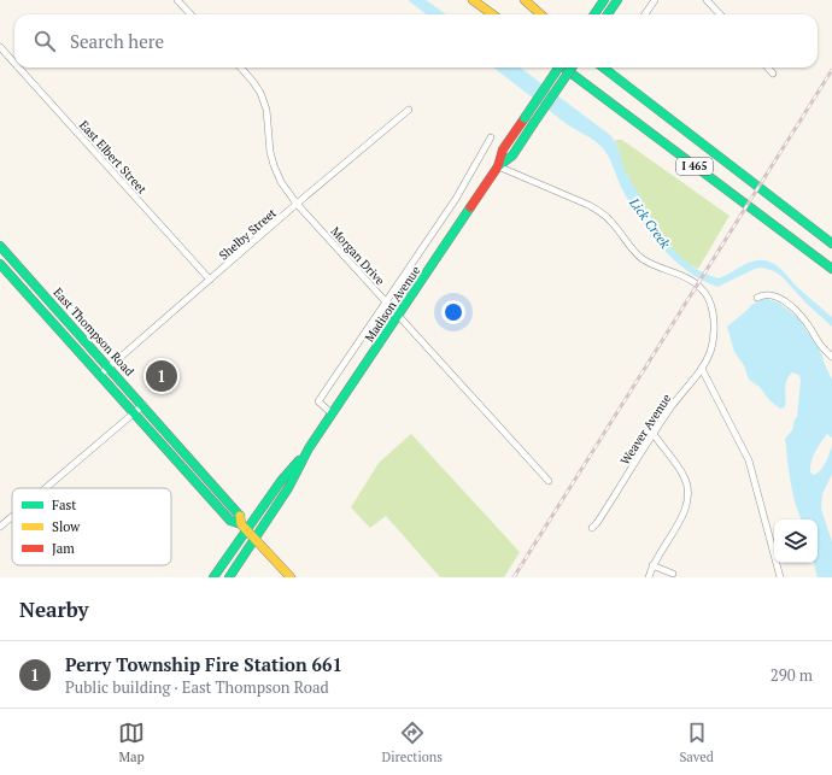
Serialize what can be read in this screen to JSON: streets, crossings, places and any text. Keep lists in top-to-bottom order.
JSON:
{
  "streets": {
    "main road": ["I 465", "Madison Avenue", "East Thompson Road"],
    "street": [
      "East Elbert Street",
      "Shelby Street",
      "Morgan Drive",
      "Weaver Avenue"
    ]
  },
  "crossings": [
    ["East Elbert Street", "Shelby Street"],
    ["Shelby Street", "Morgan Drive"],
    ["Shelby Street", "East Thompson Road"],
    ["Morgan Drive", "Madison Avenue"],
    ["Madison Avenue", "East Thompson Road"],
    ["Madison Avenue", "Weaver Avenue"]
  ],
  "water": ["Lick Creek"],
  "legend": ["Fast", "Slow", "Jam"],
  "page": {
    "search": "Search here",
    "pins": "1",
    "heading": "Nearby",
    "list": [
      {
        "mark": "1",
        "name": "Perry Township Fire Station 661",
        "note": "Public building · East Thompson Road",
        "value": "290 m"
      }
    ],
    "nav": ["Map", "Directions", "Saved"]
  }
}
